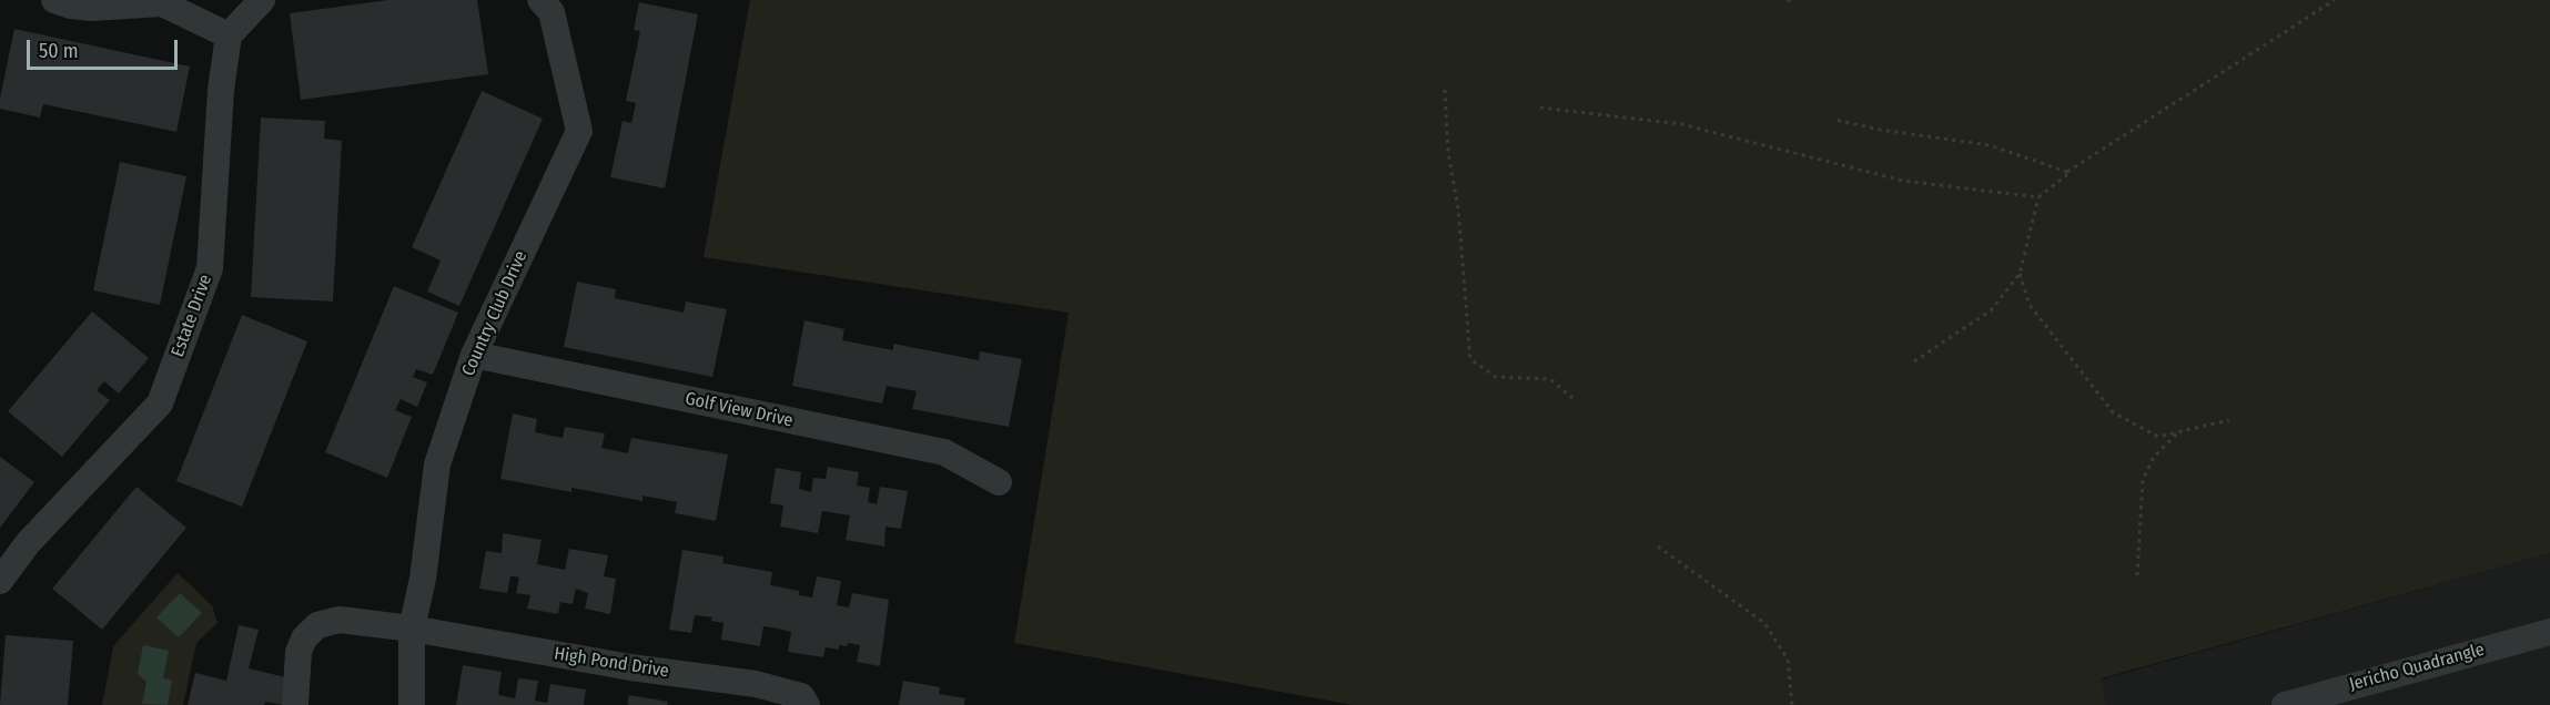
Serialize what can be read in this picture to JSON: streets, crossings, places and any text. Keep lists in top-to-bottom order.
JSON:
{
  "streets": {
    "street": [
      "Country Club Drive",
      "Estate Drive",
      "Golf View Drive",
      "High Pond Drive",
      "Jericho Quadrangle"
    ]
  },
  "crossings": [
    ["Country Club Drive", "Golf View Drive"],
    ["Country Club Drive", "High Pond Drive"]
  ],
  "scale_bar": "50 m"
}
